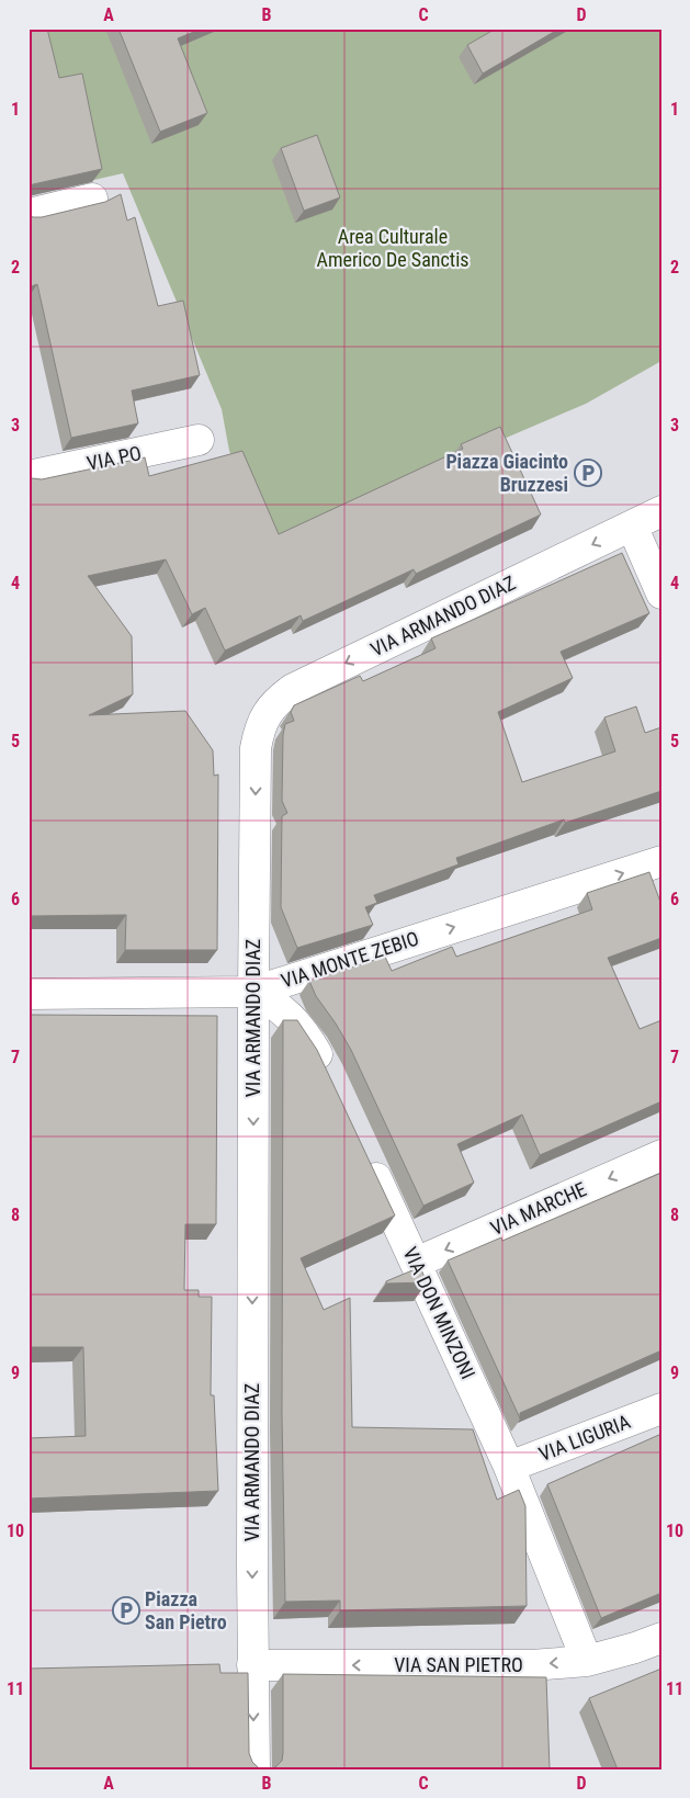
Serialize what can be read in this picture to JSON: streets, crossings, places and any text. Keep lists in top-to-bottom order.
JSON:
{
  "streets": {
    "street": [
      "VIA PO",
      "VIA ARMANDO DIAZ",
      "VIA MONTE ZEBIO",
      "VIA MARCHE",
      "VIA DON MINZONI",
      "VIA LIGURIA",
      "VIA SAN PIETRO"
    ]
  },
  "crossings": [
    ["VIA ARMANDO DIAZ", "VIA MONTE ZEBIO"],
    ["VIA ARMANDO DIAZ", "VIA SAN PIETRO"],
    ["VIA MARCHE", "VIA DON MINZONI"],
    ["VIA DON MINZONI", "VIA LIGURIA"],
    ["VIA DON MINZONI", "VIA SAN PIETRO"]
  ],
  "one_way": [
    "VIA ARMANDO DIAZ",
    "VIA MONTE ZEBIO",
    "VIA MARCHE",
    "VIA SAN PIETRO"
  ],
  "parks": ["Area Culturale Americo De Sanctis"],
  "places": {
    "parking": ["Piazza Giacinto Bruzzesi", "Piazza San Pietro"]
  },
  "grid": {
    "columns": [
      "A",
      "B",
      "C",
      "D"
    ],
    "rows": [
      "1",
      "2",
      "3",
      "4",
      "5",
      "6",
      "7",
      "8",
      "9",
      "10",
      "11"
    ]
  }
}
